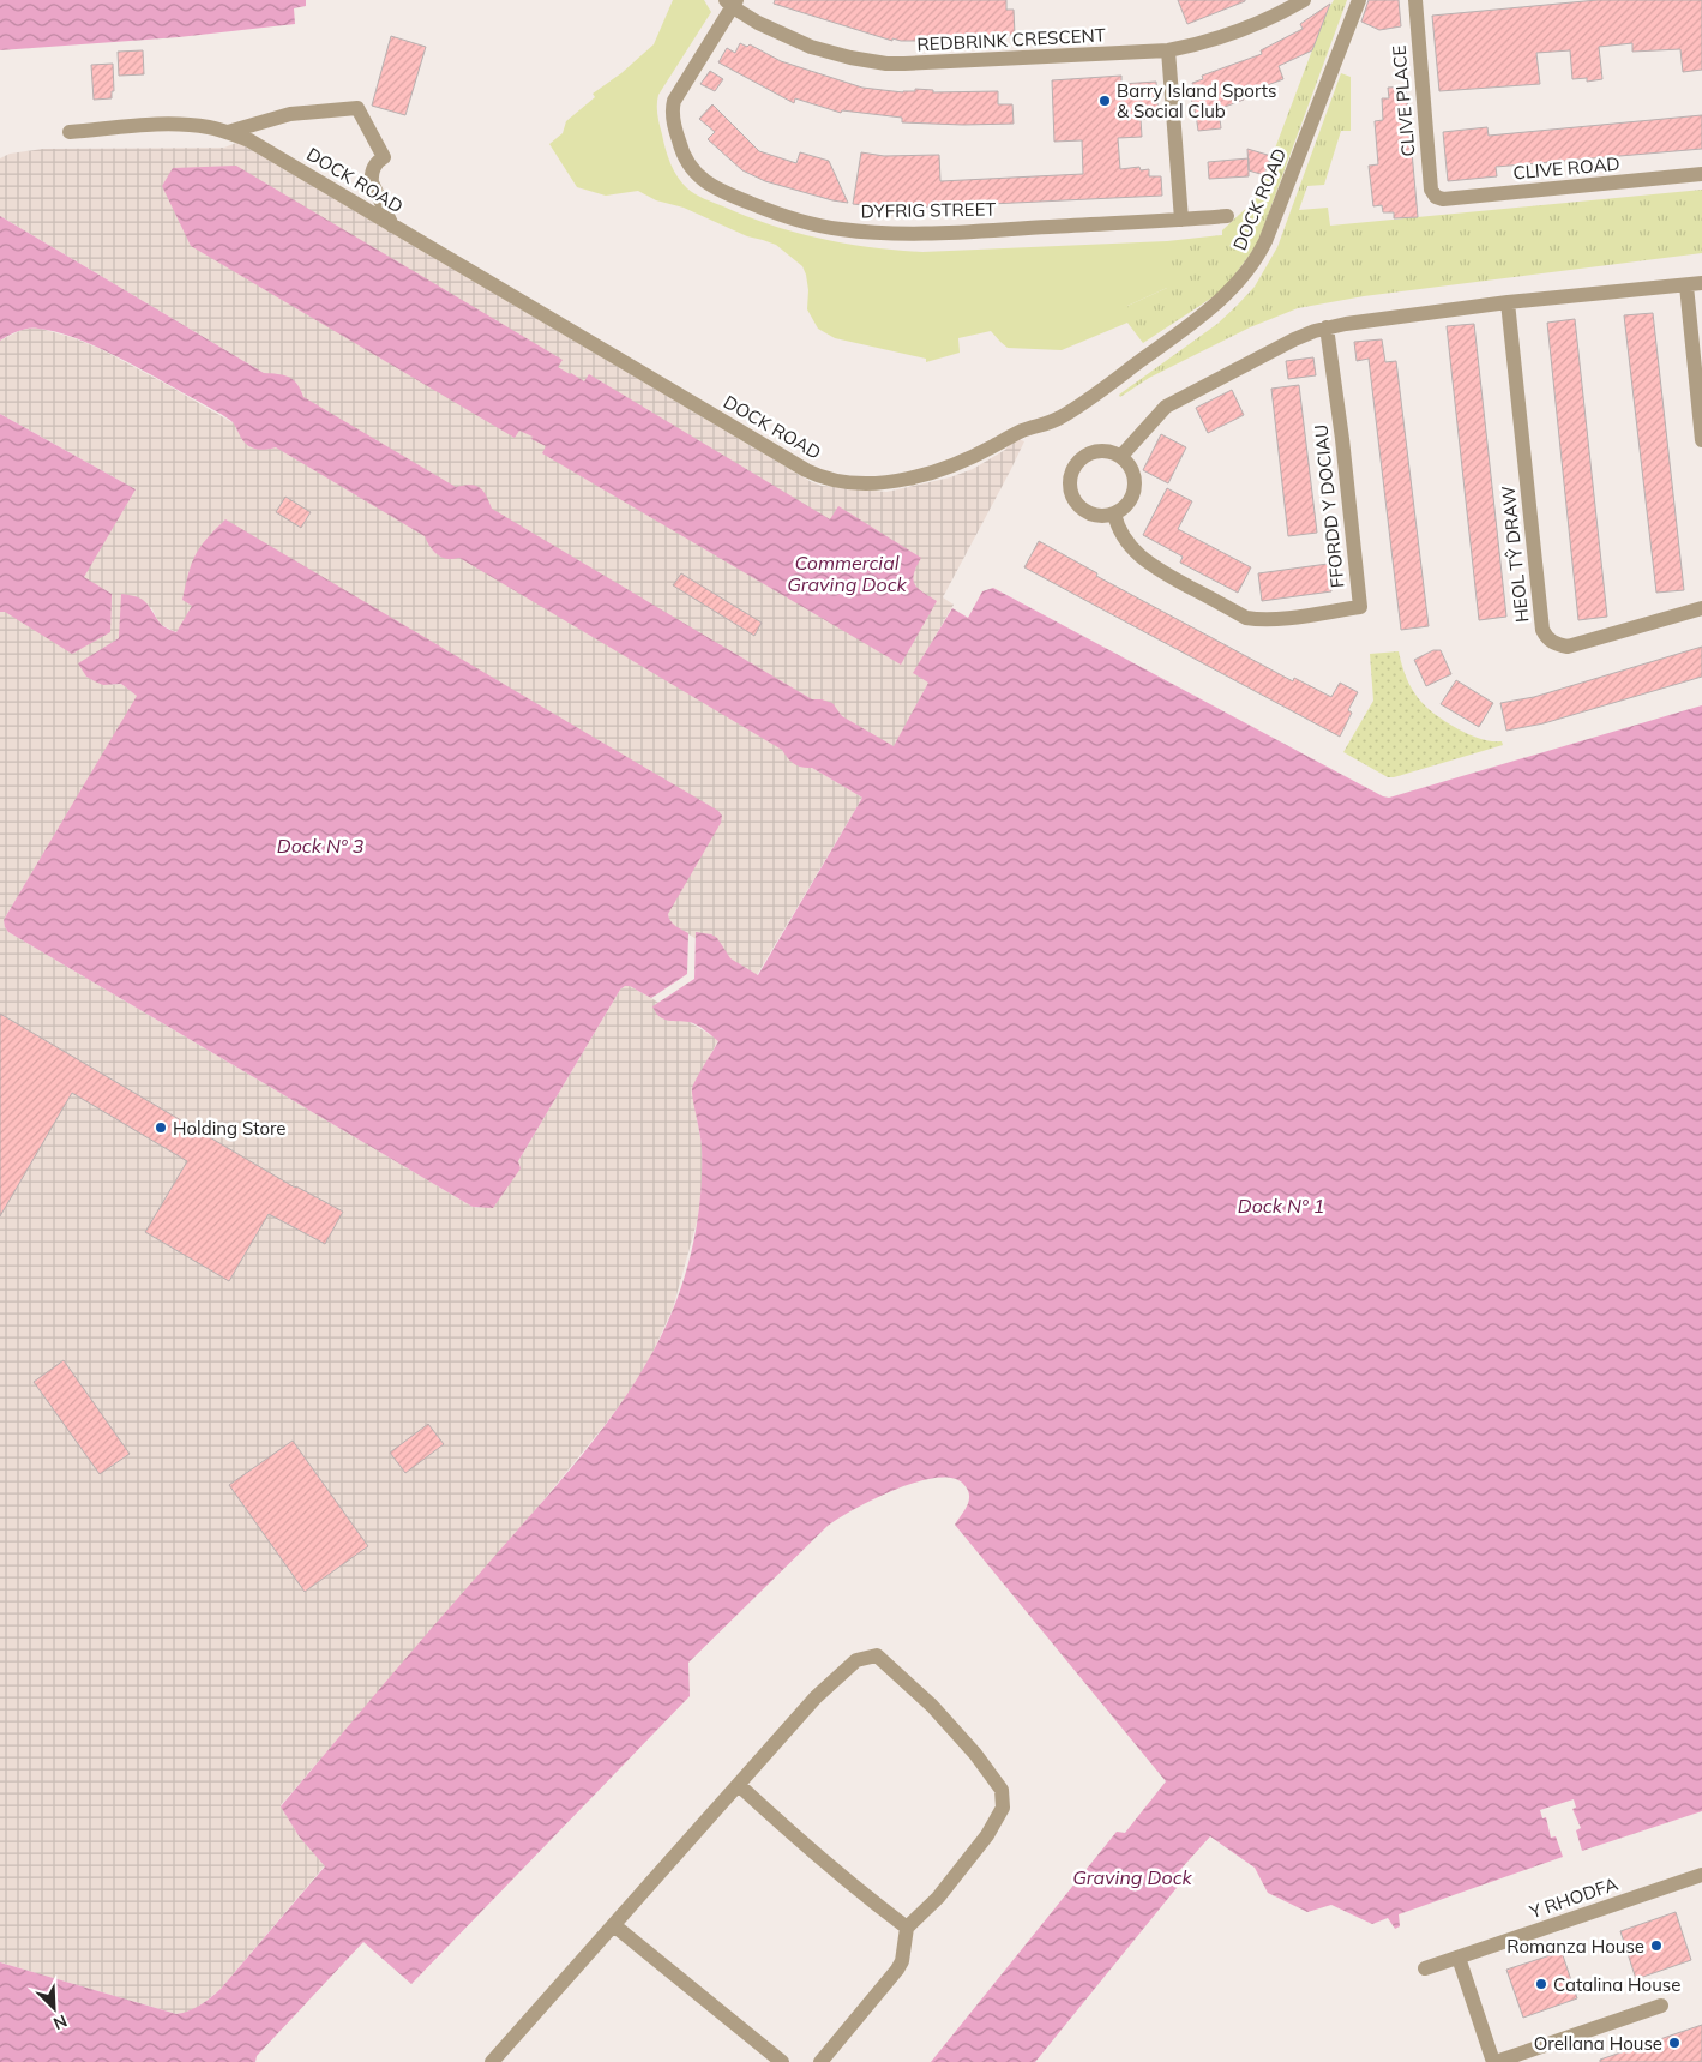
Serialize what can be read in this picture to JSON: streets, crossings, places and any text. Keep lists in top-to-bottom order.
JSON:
{
  "streets": {
    "street": [
      "REDBRINK CRESCENT",
      "CLIVE PLACE",
      "CLIVE ROAD",
      "DOCK ROAD",
      "DYFRIG STREET",
      "FFORDD Y DOCIAU",
      "HEOL TŶ DRAW",
      "Y RHODFA"
    ]
  },
  "crossings": [
    ["REDBRINK CRESCENT", "DYFRIG STREET"],
    ["CLIVE PLACE", "CLIVE ROAD"]
  ],
  "water": [
    "Commercial Graving Dock",
    "Dock Nº 3",
    "Dock Nº 1",
    "Graving Dock"
  ],
  "places": [
    "Barry Island Sports & Social Club",
    "Holding Store",
    "Romanza House",
    "Catalina House",
    "Orellana House"
  ],
  "north": "bottom right"
}
